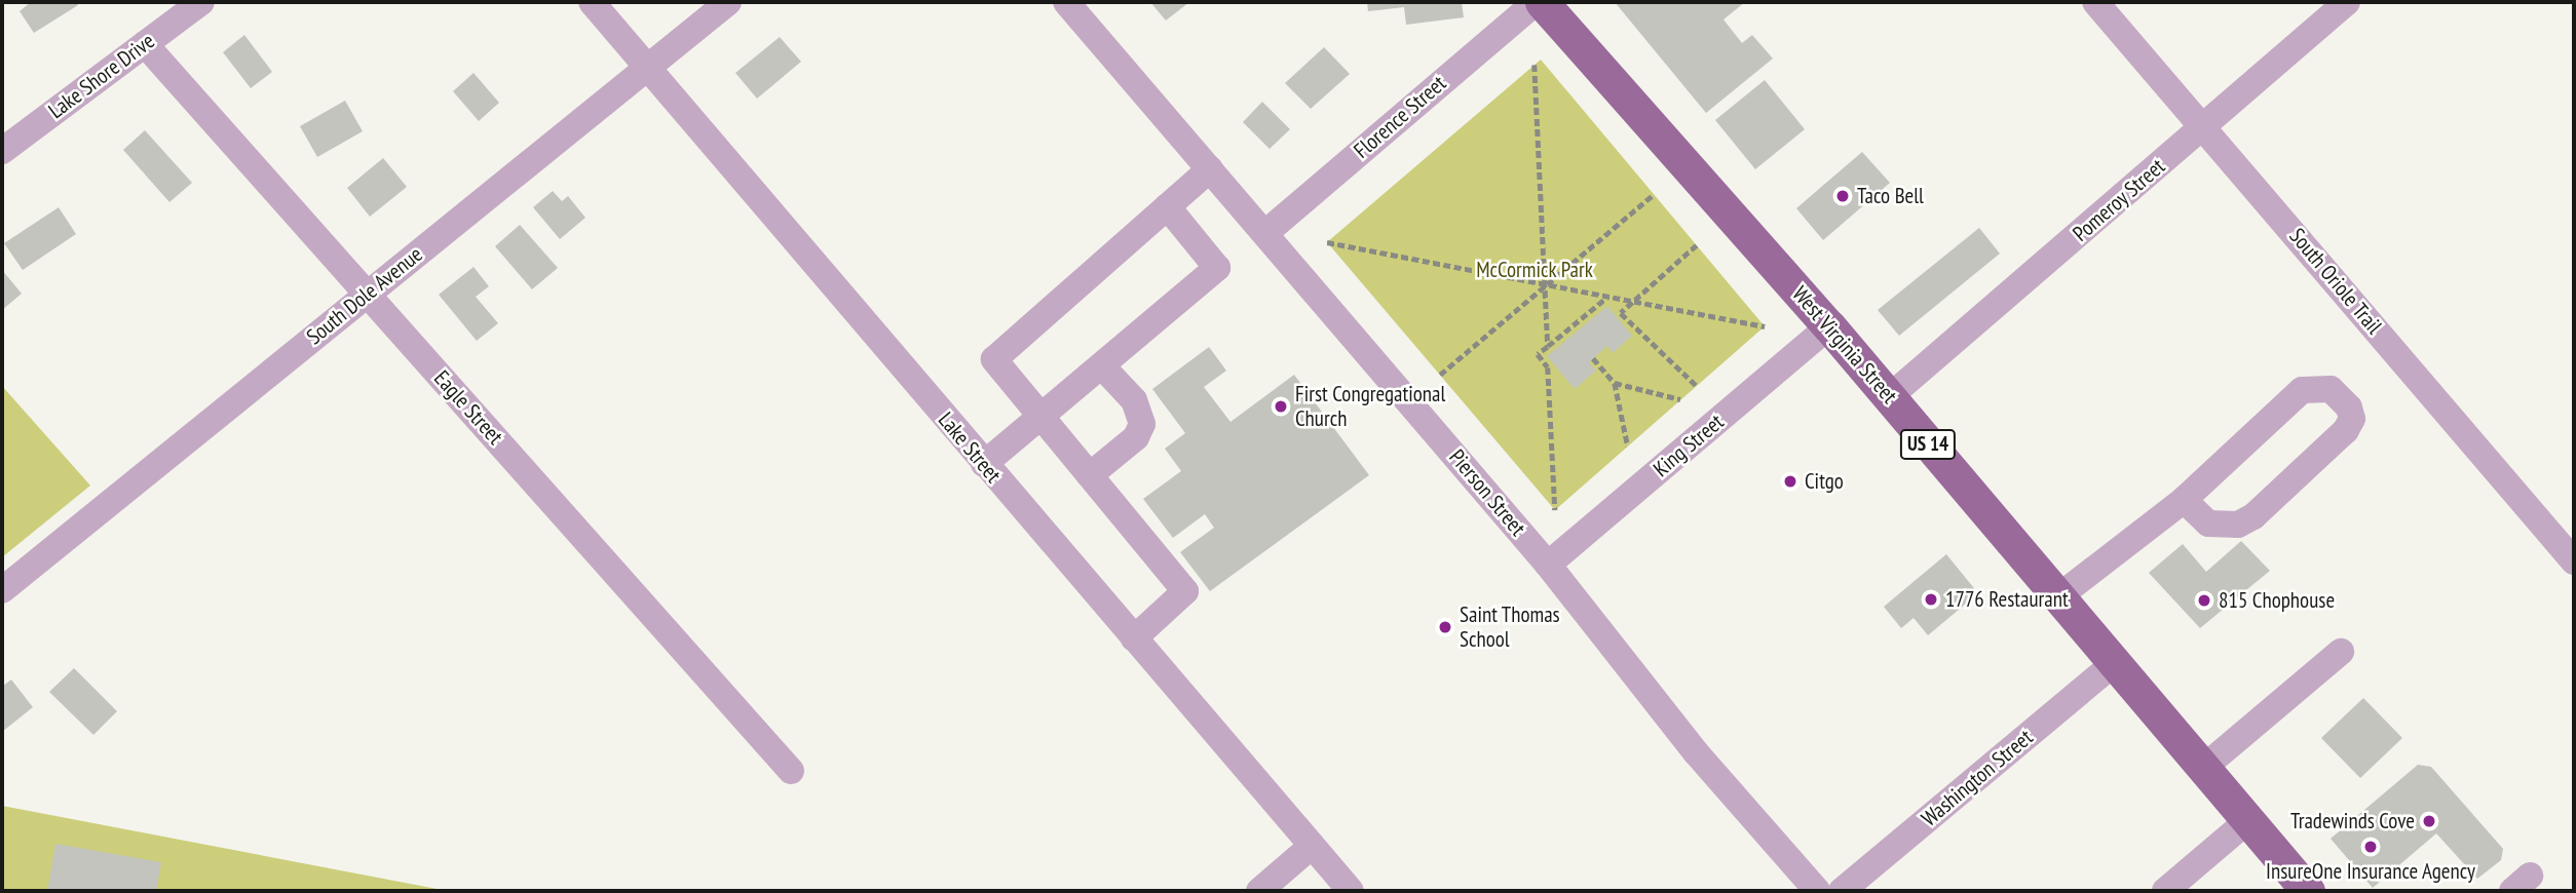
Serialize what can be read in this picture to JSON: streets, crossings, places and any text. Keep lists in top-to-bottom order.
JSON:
{
  "streets": {
    "main road": ["West Virginia Street", "US 14"],
    "street": [
      "Lake Shore Drive",
      "Florence Street",
      "Pomeroy Street",
      "South Oriole Trail",
      "South Dole Avenue",
      "Eagle Street",
      "King Street",
      "Lake Street",
      "Pierson Street",
      "Washington Street"
    ]
  },
  "crossings": [
    ["Lake Shore Drive", "Eagle Street"],
    ["Florence Street", "Pierson Street"],
    ["Pomeroy Street", "South Oriole Trail"],
    ["Pomeroy Street", "West Virginia Street"],
    ["South Dole Avenue", "Eagle Street"],
    ["South Dole Avenue", "Lake Street"],
    ["West Virginia Street", "King Street"],
    ["West Virginia Street", "Washington Street"],
    ["King Street", "Pierson Street"]
  ],
  "parks": ["McCormick Park"],
  "places": [
    "Taco Bell",
    "First Congregational Church",
    "Citgo",
    "1776 Restaurant",
    "815 Chophouse",
    "Saint Thomas School",
    "Tradewinds Cove",
    "InsureOne Insurance Agency"
  ]
}
